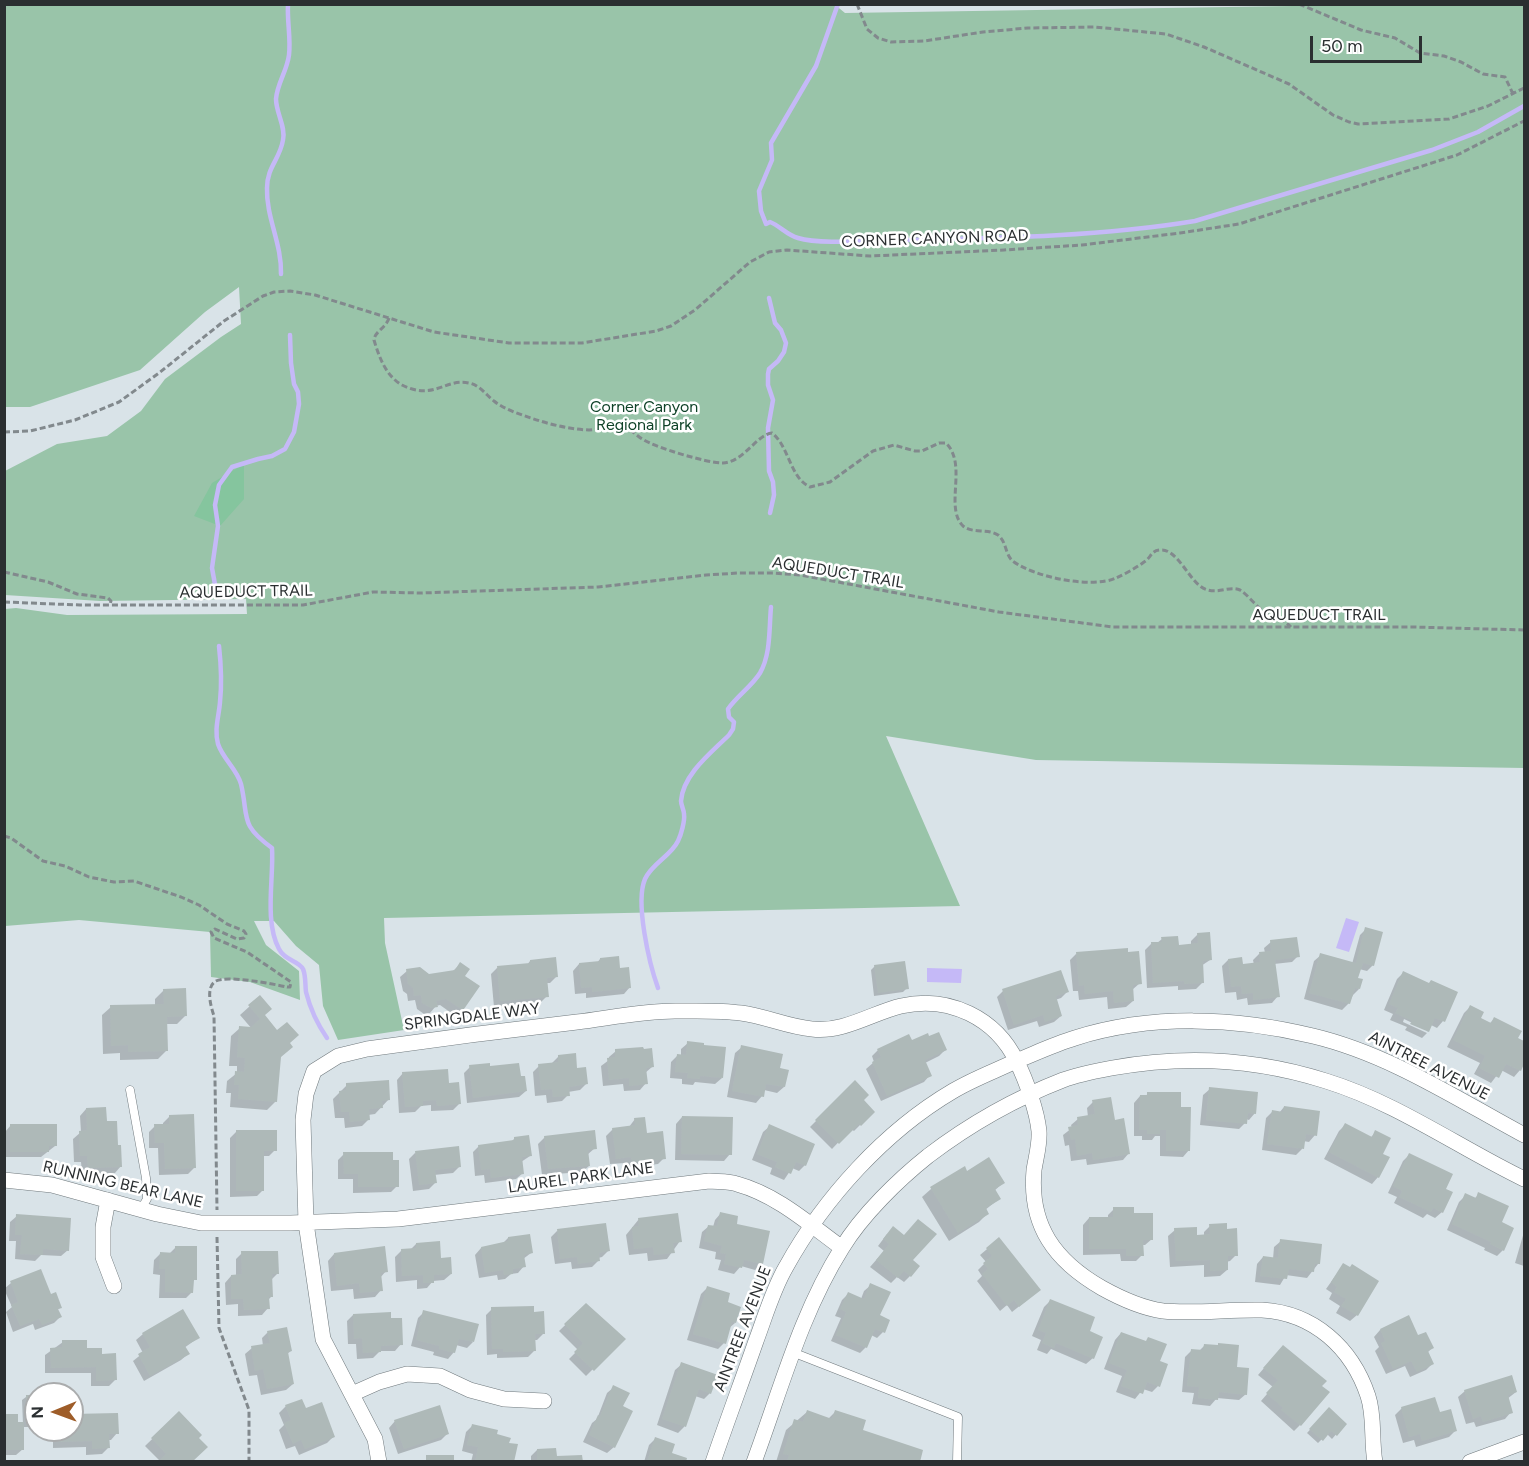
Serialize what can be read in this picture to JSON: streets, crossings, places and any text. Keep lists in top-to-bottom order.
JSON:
{
  "streets": {
    "street": [
      "SPRINGDALE WAY",
      "AINTREE AVENUE",
      "LAUREL PARK LANE",
      "RUNNING BEAR LANE"
    ],
    "path": ["CORNER CANYON ROAD", "AQUEDUCT TRAIL"]
  },
  "crossings": [
    ["SPRINGDALE WAY", "AINTREE AVENUE"],
    ["SPRINGDALE WAY", "LAUREL PARK LANE"],
    ["SPRINGDALE WAY", "RUNNING BEAR LANE"],
    ["AINTREE AVENUE", "LAUREL PARK LANE"],
    ["LAUREL PARK LANE", "RUNNING BEAR LANE"]
  ],
  "parks": ["Corner Canyon Regional Park"],
  "scale_bar": "50 m",
  "north": "left"
}
